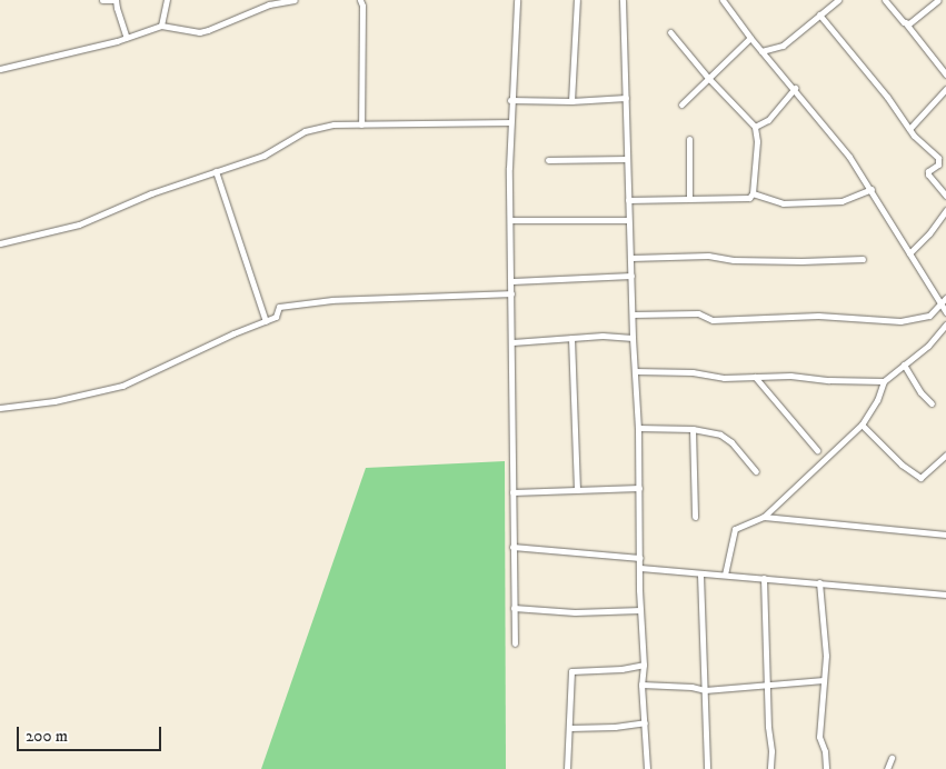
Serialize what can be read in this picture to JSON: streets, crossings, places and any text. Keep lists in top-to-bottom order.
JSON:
{
  "scale_bar": "200 m"
}
